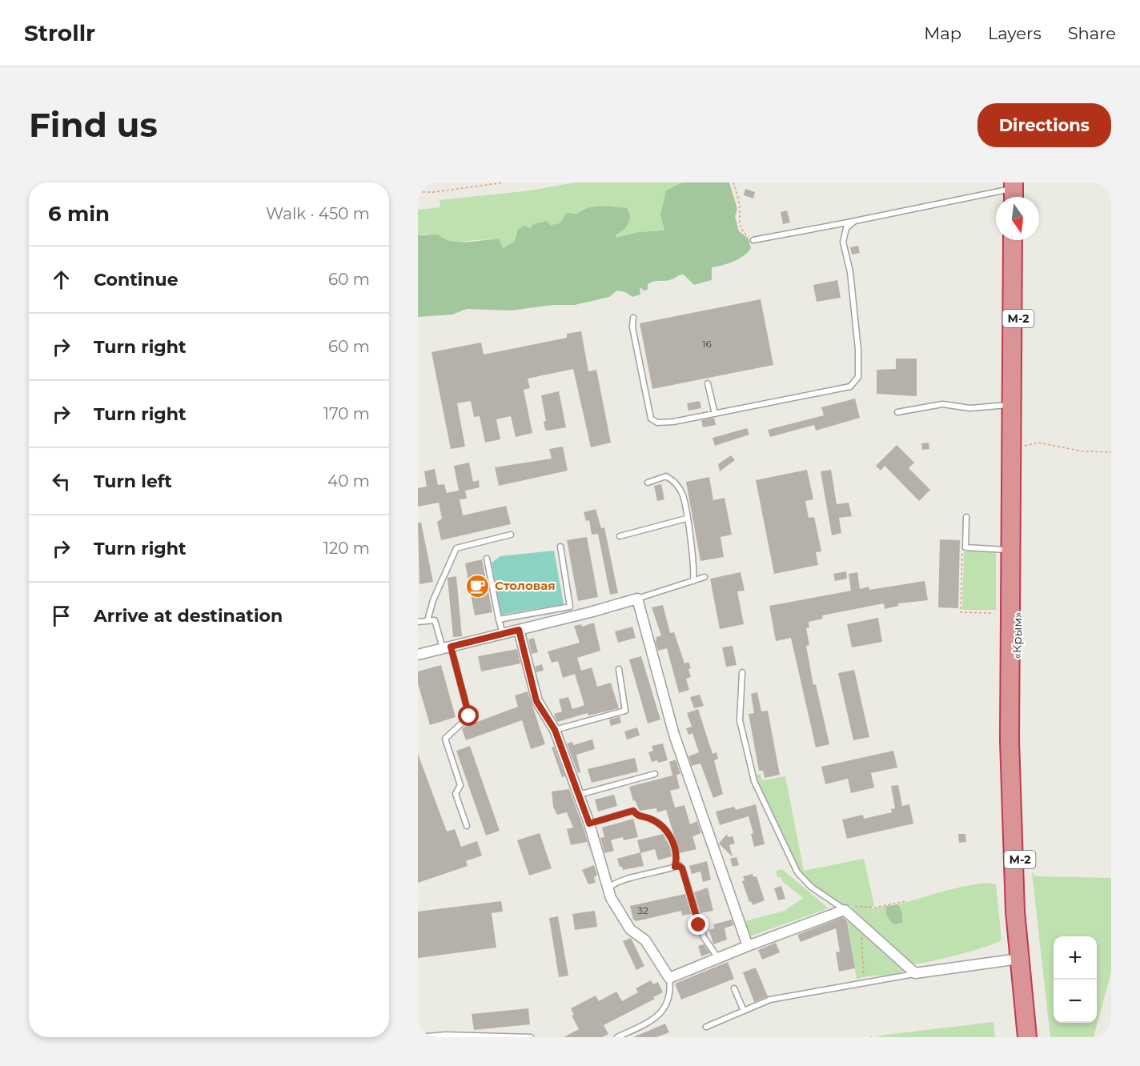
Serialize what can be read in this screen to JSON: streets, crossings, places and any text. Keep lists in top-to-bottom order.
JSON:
{
  "streets": {
    "highway": ["М-2", "«Крым»"]
  },
  "places": {
    "cafe": ["Столовая"]
  },
  "house_numbers": ["16", "32"],
  "north": "bottom",
  "page": {
    "header": "Strollr",
    "nav": ["Map", "Layers", "Share"],
    "buttons": "Directions",
    "title": "Find us",
    "heading": ["6 min", "Walk · 450 m"],
    "list": [
      ["Continue", "60 m"],
      ["Turn right", "60 m"],
      ["Turn right", "170 m"],
      ["Turn left", "40 m"],
      ["Turn right", "120 m"],
      "Arrive at destination"
    ],
    "map_buttons": ["+", "−"]
  }
}
